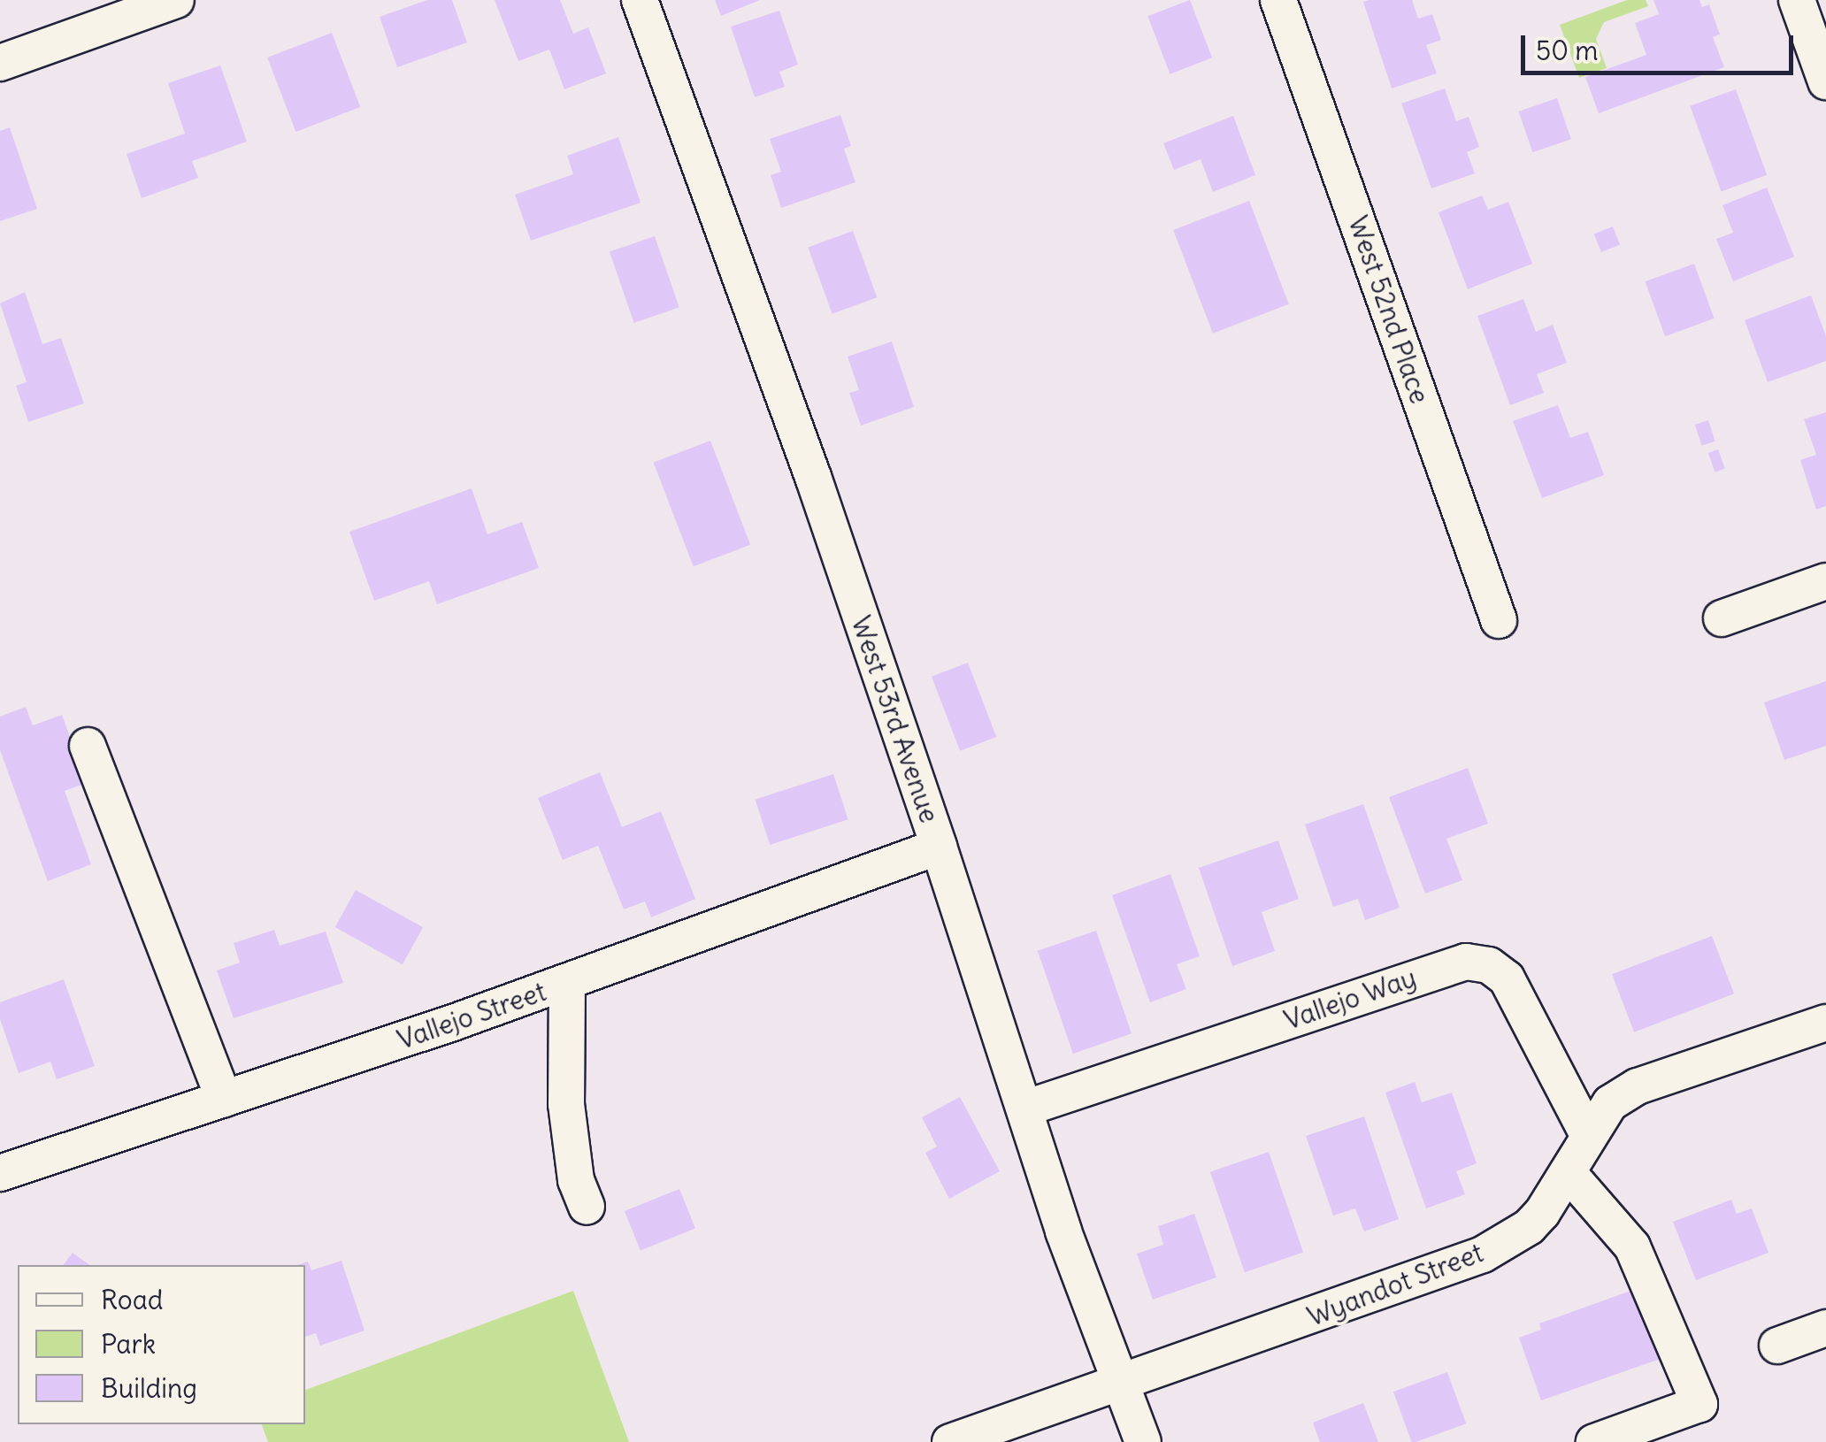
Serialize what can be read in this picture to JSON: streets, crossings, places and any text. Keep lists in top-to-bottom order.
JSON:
{
  "streets": {
    "street": [
      "West 52nd Place",
      "West 53rd Avenue",
      "Vallejo Way",
      "Vallejo Street",
      "Wyandot Street"
    ]
  },
  "crossings": [
    ["West 53rd Avenue", "Vallejo Way"],
    ["West 53rd Avenue", "Vallejo Street"],
    ["West 53rd Avenue", "Wyandot Street"],
    ["Vallejo Way", "Wyandot Street"]
  ],
  "legend": ["Road", "Park", "Building"],
  "scale_bar": "50 m"
}
